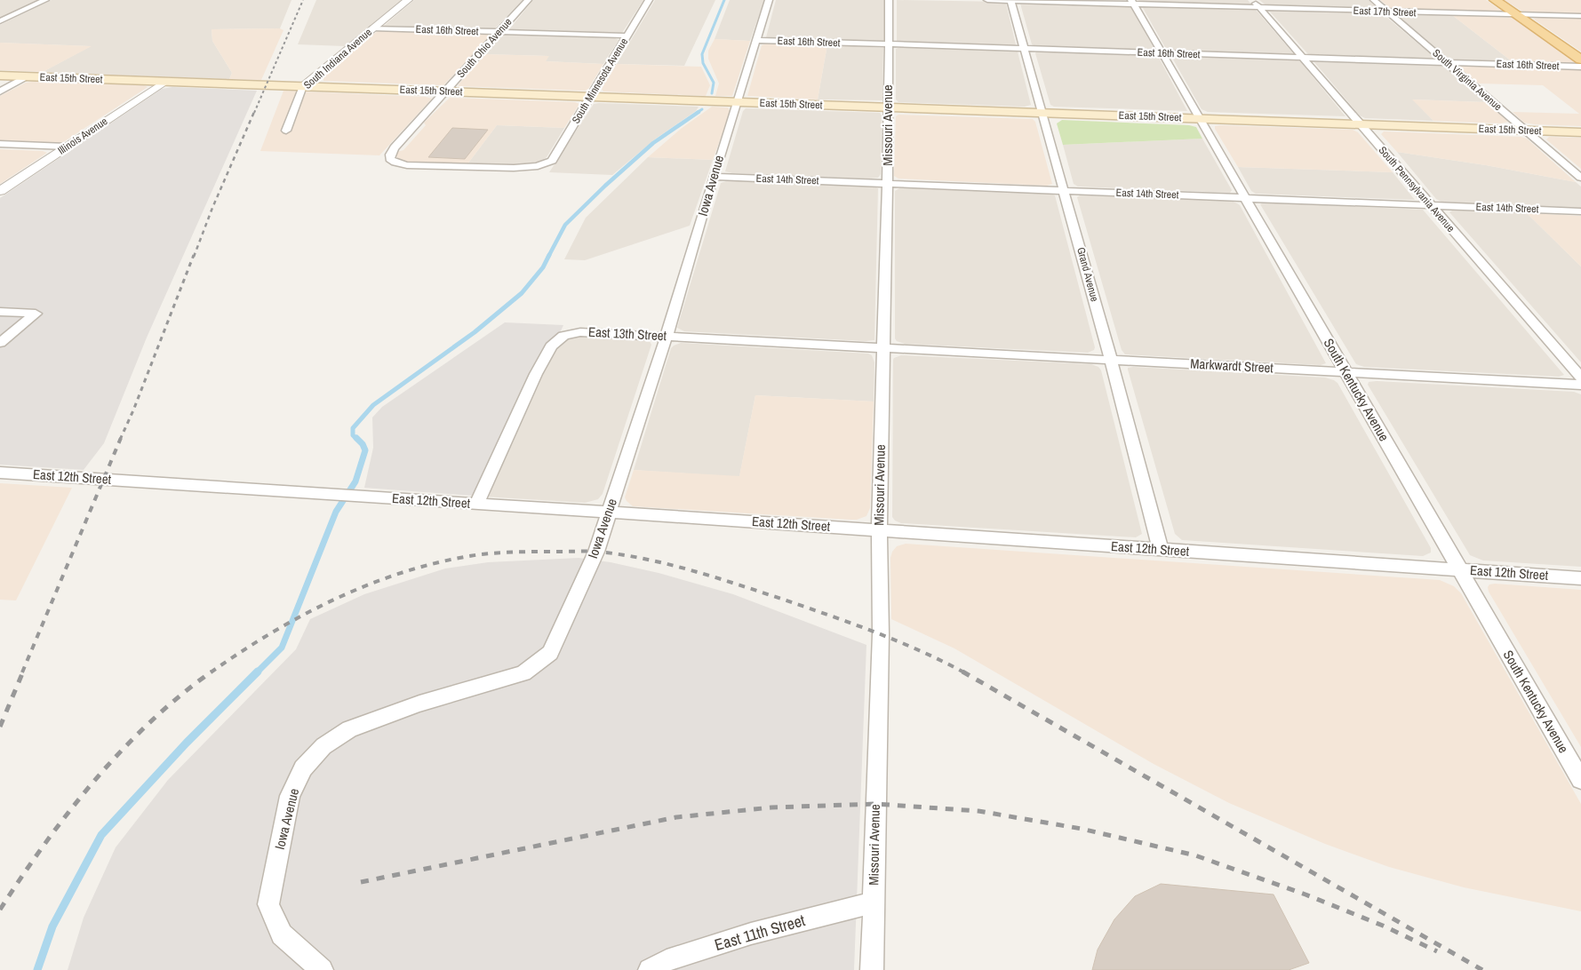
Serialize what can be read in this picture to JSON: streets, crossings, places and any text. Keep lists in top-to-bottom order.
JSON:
{
  "streets": {
    "main road": ["East 15th Street"],
    "street": [
      "East 17th Street",
      "East 16th Street",
      "South Ohio Avenue",
      "South Indiana Avenue",
      "South Virginia Avenue",
      "South Minnesota Avenue",
      "Missouri Avenue",
      "Illinois Avenue",
      "East 14th Street",
      "Iowa Avenue",
      "South Pennsylvania Avenue",
      "Grand Avenue",
      "East 13th Street",
      "Markwardt Street",
      "South Kentucky Avenue",
      "East 12th Street",
      "East 11th Street"
    ]
  },
  "crossings": [
    ["East 17th Street", "South Virginia Avenue"],
    ["East 17th Street", "South Pennsylvania Avenue"],
    ["East 17th Street", "Grand Avenue"],
    ["East 17th Street", "South Kentucky Avenue"],
    ["East 16th Street", "South Ohio Avenue"],
    ["East 16th Street", "South Indiana Avenue"],
    ["East 16th Street", "South Virginia Avenue"],
    ["East 16th Street", "South Minnesota Avenue"],
    ["East 16th Street", "Missouri Avenue"],
    ["East 16th Street", "Iowa Avenue"],
    ["East 16th Street", "South Pennsylvania Avenue"],
    ["East 16th Street", "Grand Avenue"],
    ["East 16th Street", "South Kentucky Avenue"],
    ["South Ohio Avenue", "East 15th Street"],
    ["South Ohio Avenue", "South Minnesota Avenue"],
    ["South Indiana Avenue", "East 15th Street"],
    ["East 15th Street", "South Virginia Avenue"],
    ["East 15th Street", "South Minnesota Avenue"],
    ["East 15th Street", "Missouri Avenue"],
    ["East 15th Street", "Illinois Avenue"],
    ["East 15th Street", "Iowa Avenue"],
    ["East 15th Street", "South Pennsylvania Avenue"],
    ["East 15th Street", "Grand Avenue"],
    ["East 15th Street", "South Kentucky Avenue"],
    ["Missouri Avenue", "East 14th Street"],
    ["Missouri Avenue", "East 13th Street"],
    ["Missouri Avenue", "Markwardt Street"],
    ["Missouri Avenue", "East 12th Street"],
    ["Missouri Avenue", "East 11th Street"],
    ["East 14th Street", "Iowa Avenue"],
    ["East 14th Street", "South Pennsylvania Avenue"],
    ["East 14th Street", "Grand Avenue"],
    ["East 14th Street", "South Kentucky Avenue"],
    ["Iowa Avenue", "East 13th Street"],
    ["Iowa Avenue", "East 12th Street"],
    ["Grand Avenue", "Markwardt Street"],
    ["Grand Avenue", "East 12th Street"],
    ["East 13th Street", "Markwardt Street"],
    ["East 13th Street", "East 12th Street"],
    ["Markwardt Street", "South Kentucky Avenue"],
    ["South Kentucky Avenue", "East 12th Street"]
  ]
}
